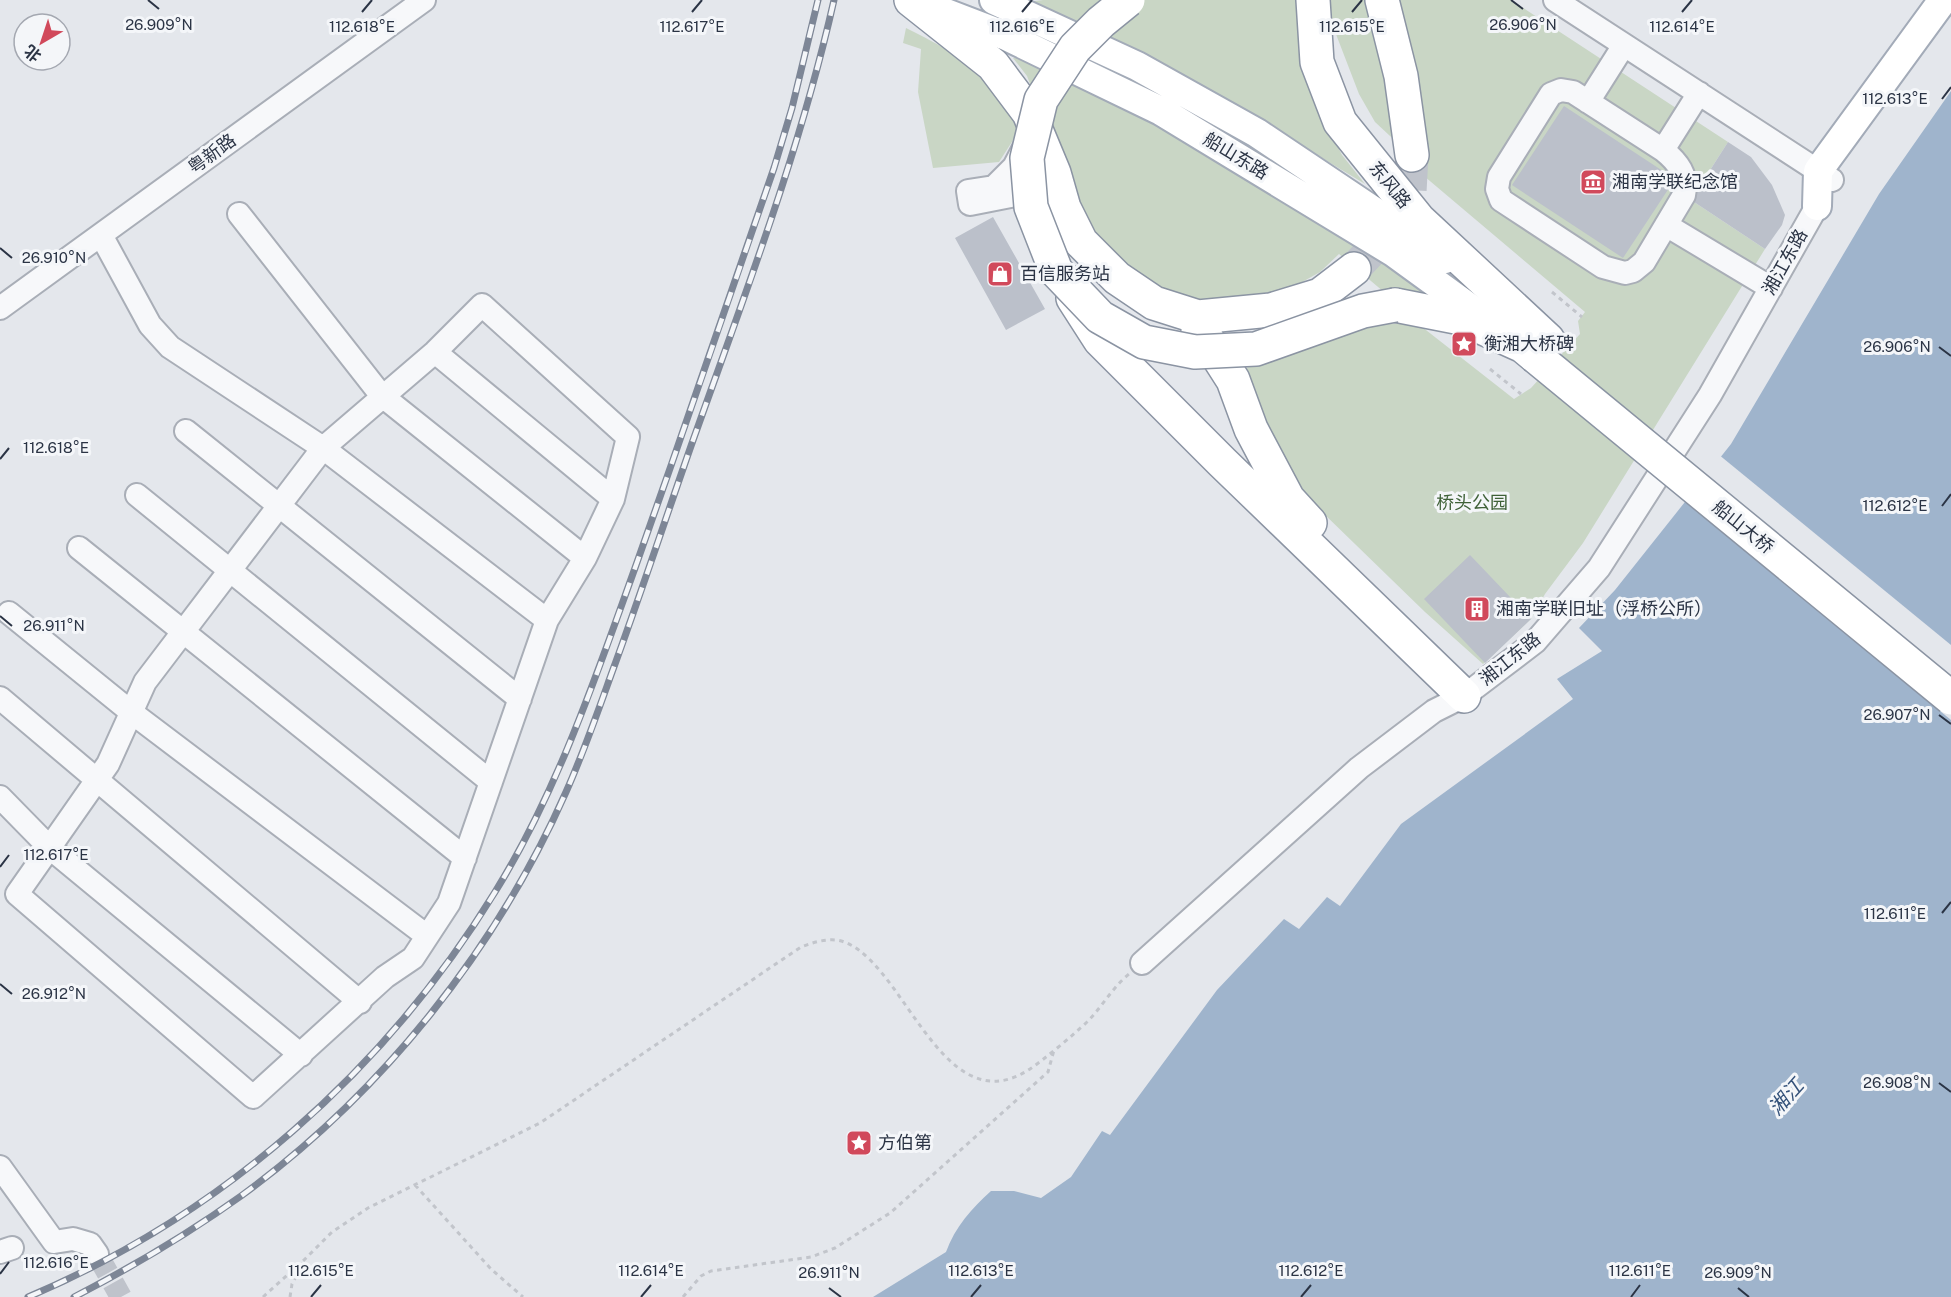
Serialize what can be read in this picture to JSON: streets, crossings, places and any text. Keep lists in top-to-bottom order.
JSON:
{
  "streets": {
    "highway": ["东风路", "船山大桥"],
    "main road": ["船山东路", "湘江东路"],
    "street": ["粤新路"]
  },
  "crossings": [
    ["船山东路", "东风路"],
    ["船山东路", "船山大桥"],
    ["东风路", "船山大桥"]
  ],
  "water": ["湘江"],
  "parks": ["桥头公园"],
  "places": {
    "museum": ["湘南学联纪念馆"],
    "shop": ["百信服务站"],
    "place": ["衡湘大桥碑", "方伯第"],
    "building": ["湘南学联旧址（浮桥公所）"]
  },
  "north": "bottom left",
  "coordinates": [
    "26.909°N",
    "26.906°N",
    "112.618°E",
    "112.617°E",
    "112.616°E",
    "112.615°E",
    "112.614°E",
    "112.613°E",
    "26.910°N",
    "112.612°E",
    "26.911°N",
    "26.907°N",
    "112.611°E",
    "26.912°N",
    "26.908°N"
  ]
}
